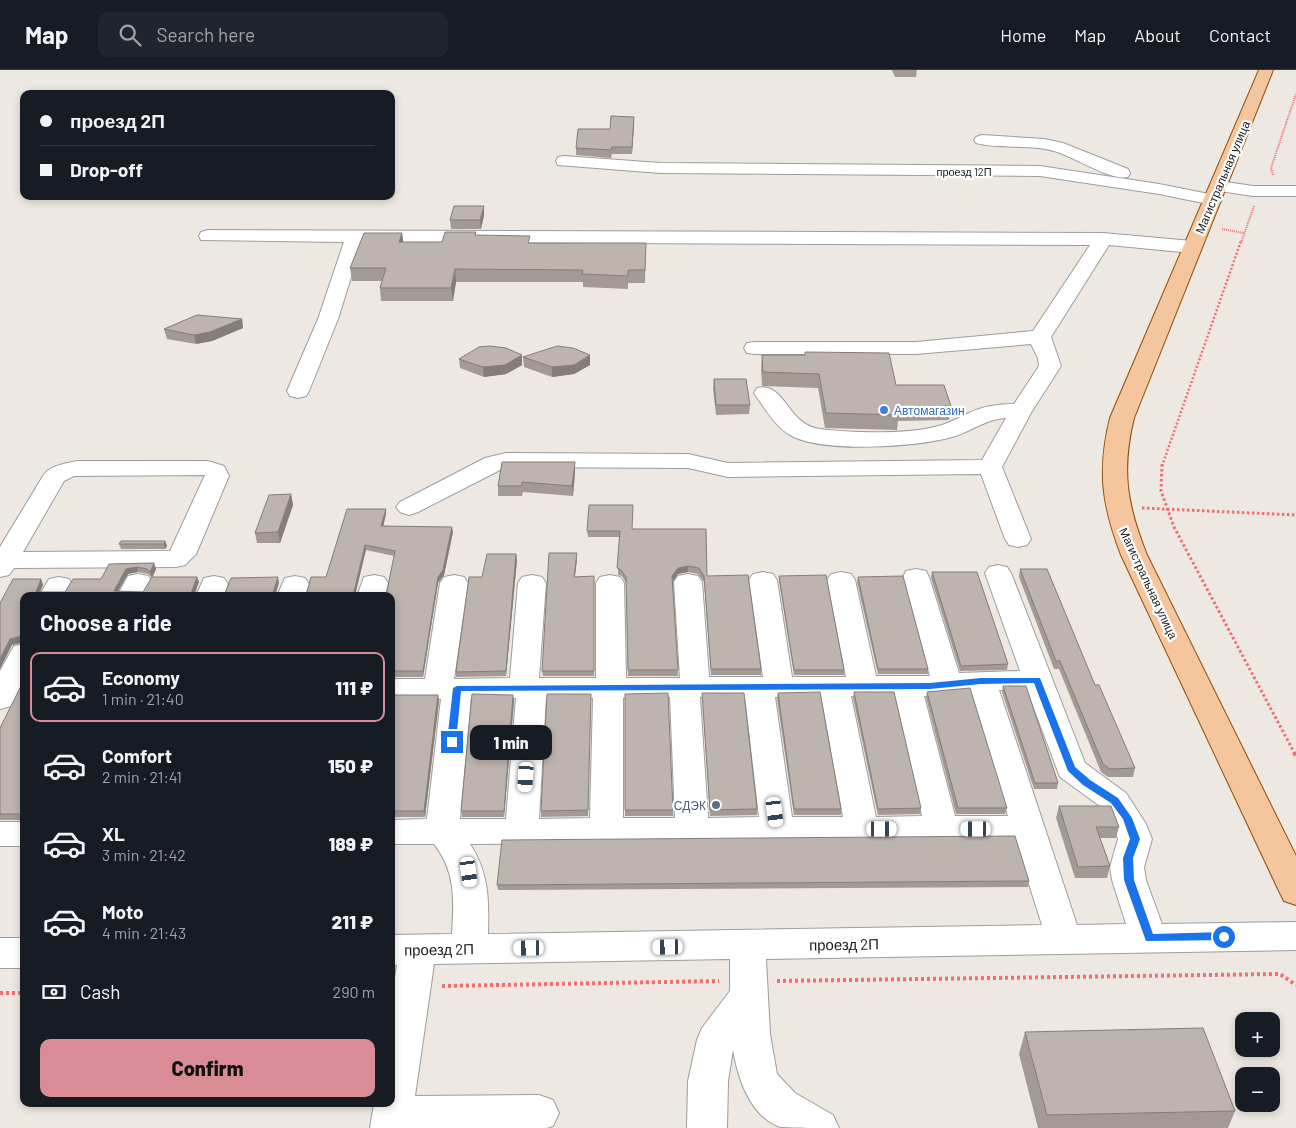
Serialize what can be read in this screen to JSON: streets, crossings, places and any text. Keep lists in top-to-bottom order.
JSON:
{
  "streets": {
    "main road": ["Магистральная улица"],
    "street": ["проезд 12П", "проезд 2П"]
  },
  "crossings": [
    ["проезд 12П", "Магистральная улица"]
  ],
  "places": ["Автомагазин", "СДЭК"],
  "page": {
    "header": "Map",
    "search": "Search here",
    "nav": [
      "Home",
      "Map",
      "About",
      "Contact"
    ],
    "banner": ["проезд 2П", "Drop-off"],
    "heading": "Choose a ride",
    "list": [
      {
        "name": "Economy",
        "note": "1 min · 21:40",
        "value": "111 ₽"
      },
      {
        "name": "Comfort",
        "note": "2 min · 21:41",
        "value": "150 ₽"
      },
      {
        "name": "XL",
        "note": "3 min · 21:42",
        "value": "189 ₽"
      },
      {
        "name": "Moto",
        "note": "4 min · 21:43",
        "value": "211 ₽"
      }
    ],
    "bubble": "1 min",
    "pay": ["Cash", "290 m"],
    "map_buttons": ["+", "−"],
    "buttons": "Confirm"
  }
}
